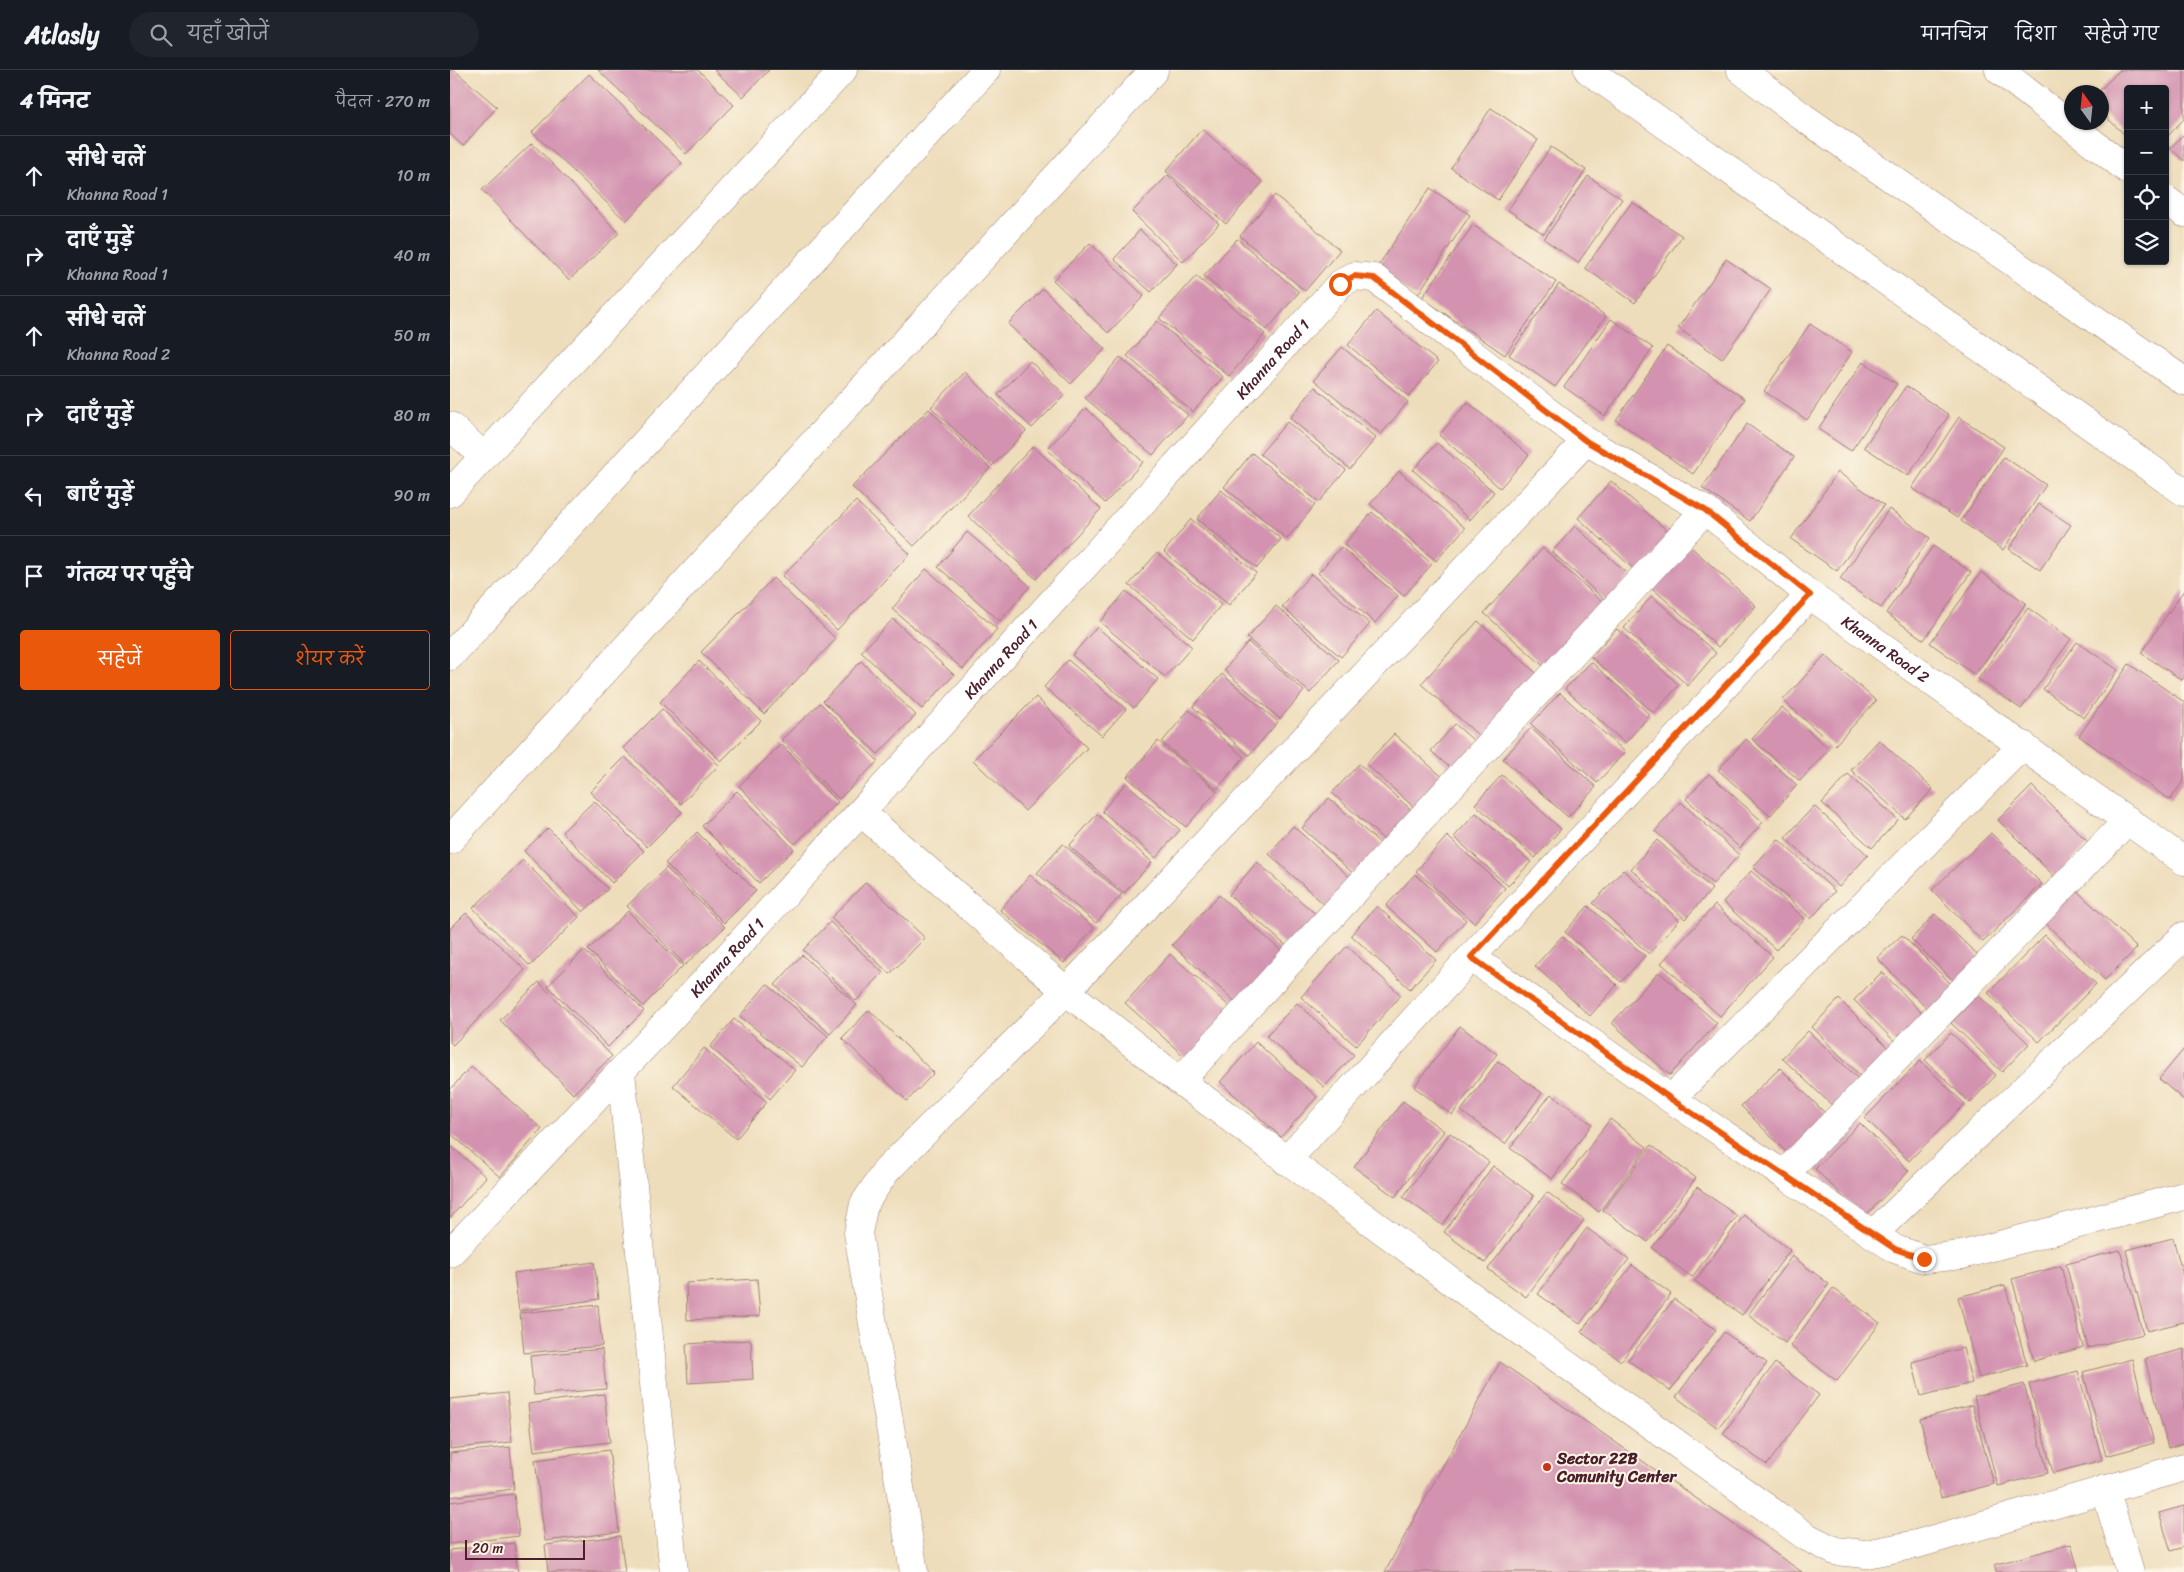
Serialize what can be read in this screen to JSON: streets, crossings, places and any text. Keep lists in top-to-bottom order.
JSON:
{
  "streets": {
    "street": ["Khanna Road 1", "Khanna Road 2"]
  },
  "crossings": [
    ["Khanna Road 1", "Khanna Road 2"]
  ],
  "places": ["Sector 22B Comunity Center"],
  "scale_bar": "20 m",
  "north": "top",
  "page": {
    "header": "Atlasly",
    "search": "यहाँ खोजें",
    "nav": ["मानचित्र", "दिशा", "सहेजे गए"],
    "heading": ["4 मिनट", "पैदल · 270 m"],
    "map_buttons": ["+", "−"],
    "list": [
      ["सीधे चलें", "Khanna Road 1", "10 m"],
      ["दाएँ मुड़ें", "Khanna Road 1", "40 m"],
      ["सीधे चलें", "Khanna Road 2", "50 m"],
      ["दाएँ मुड़ें", "80 m"],
      ["बाएँ मुड़ें", "90 m"],
      "गंतव्य पर पहुँचे"
    ],
    "buttons": ["सहेजें", "शेयर करें"],
    "scale": "20 m"
  }
}
